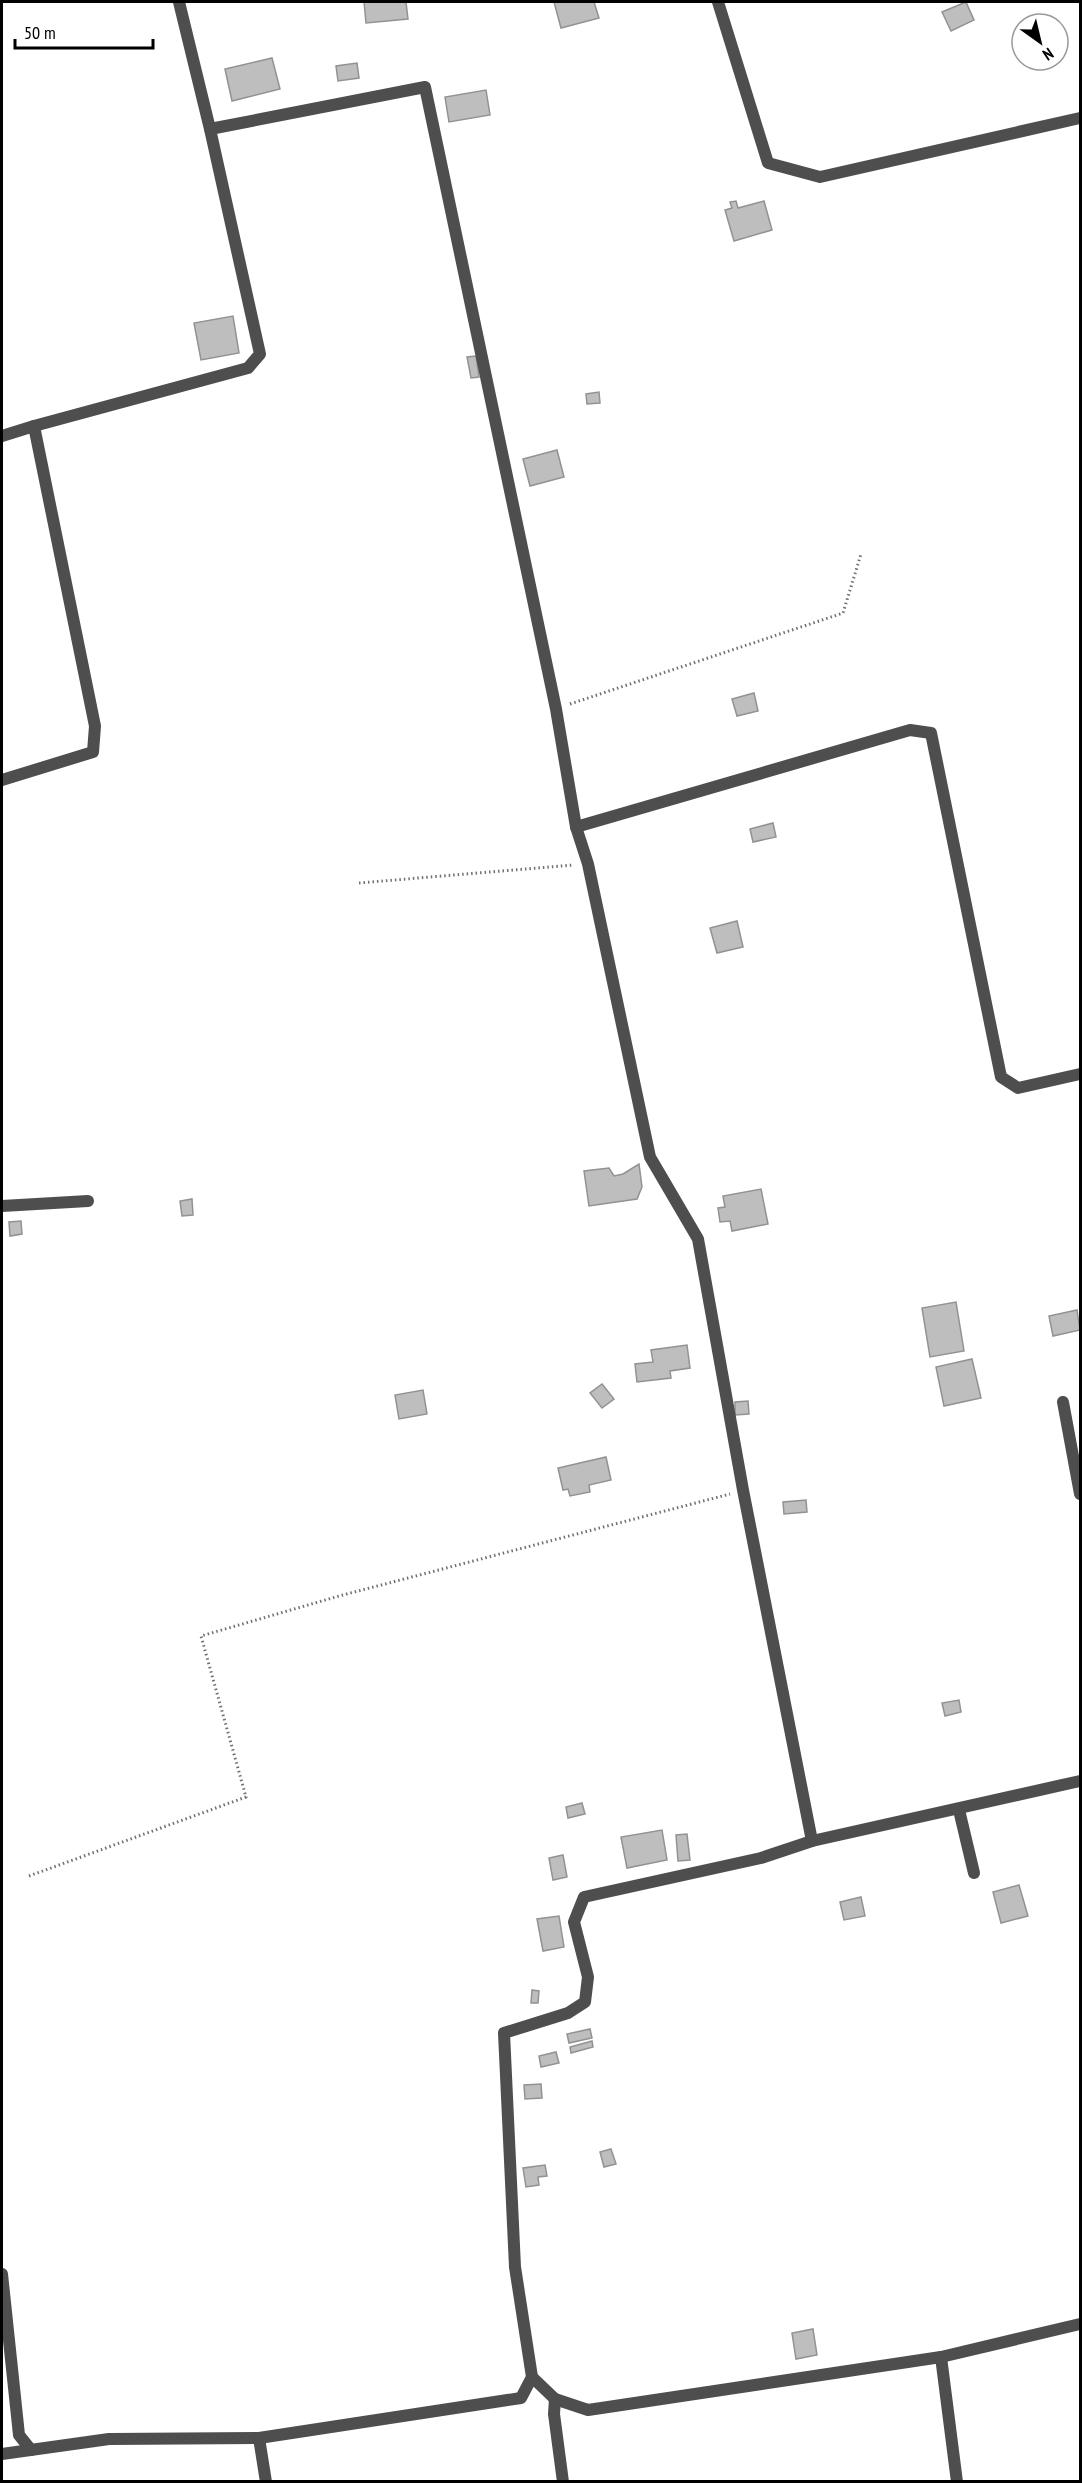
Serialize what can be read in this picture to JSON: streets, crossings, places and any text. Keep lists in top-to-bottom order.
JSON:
{
  "scale_bar": "50 m",
  "north": "bottom right"
}
